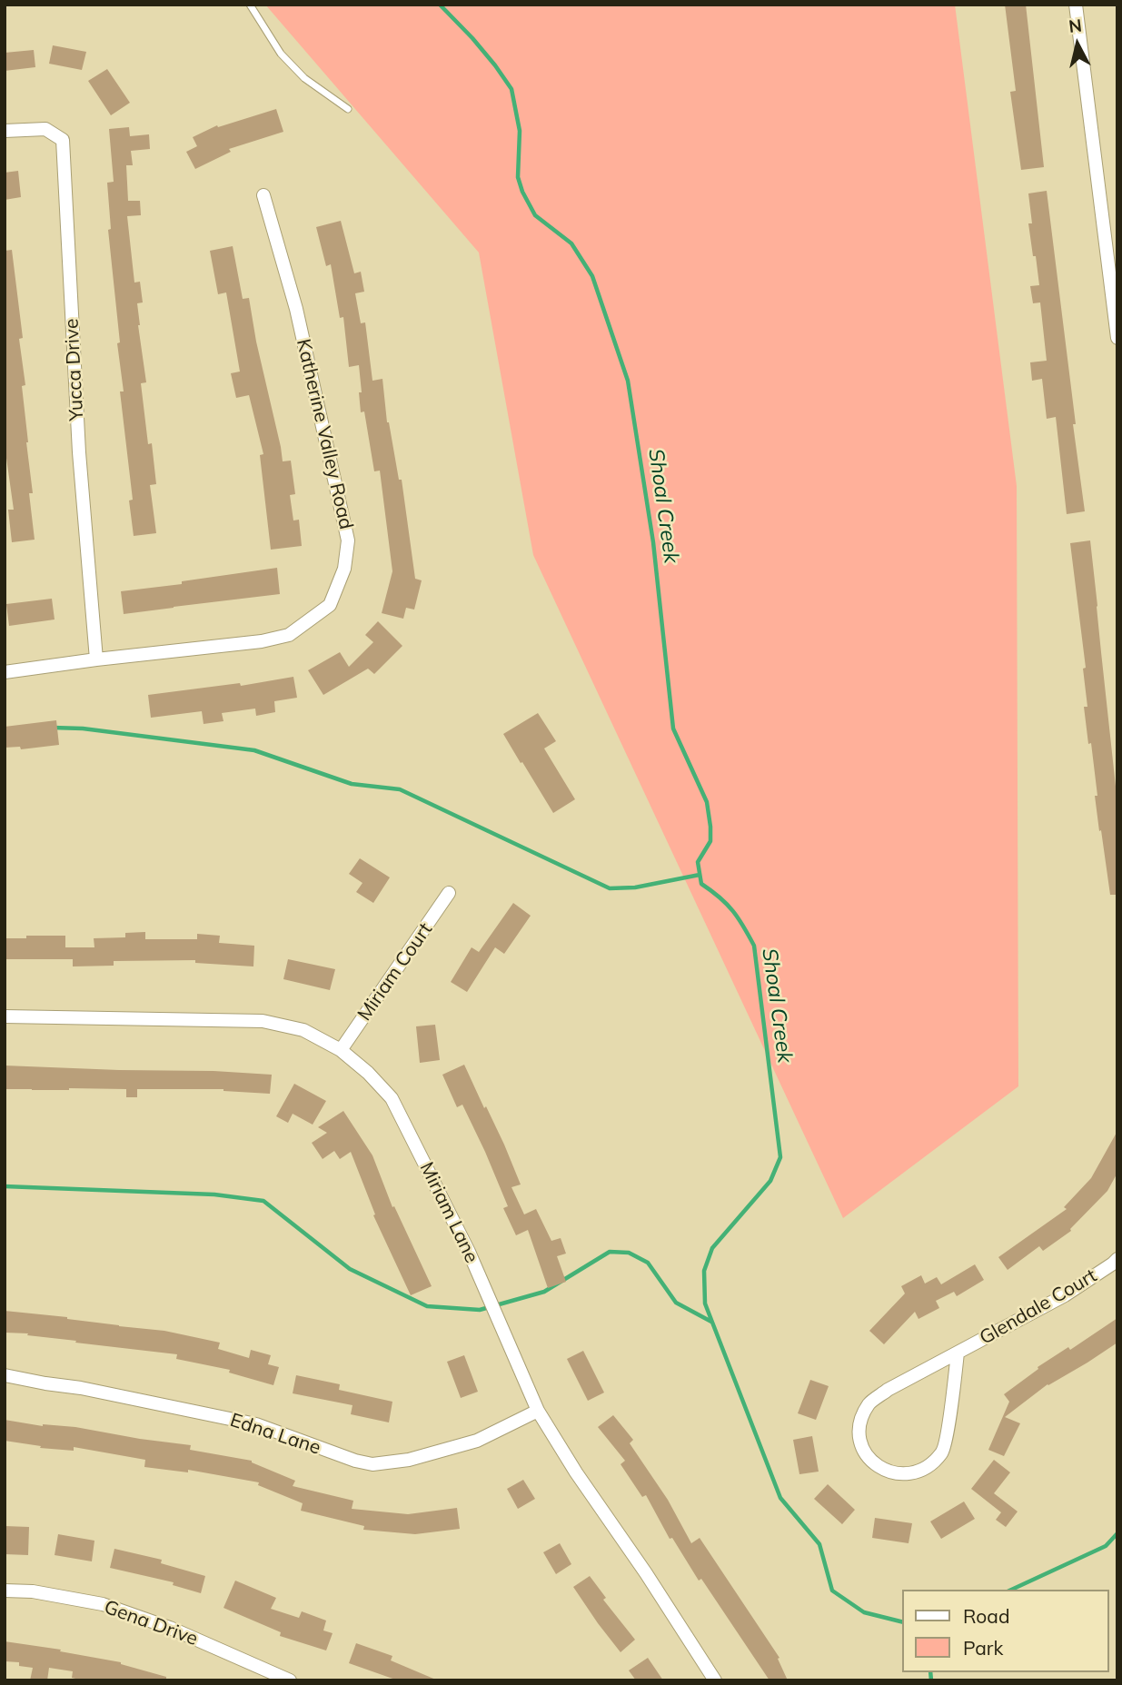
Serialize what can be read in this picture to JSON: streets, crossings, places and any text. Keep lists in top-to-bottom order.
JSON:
{
  "streets": {
    "street": [
      "Yucca Drive",
      "Katherine Valley Road",
      "Miriam Court",
      "Miriam Lane",
      "Glendale Court",
      "Edna Lane",
      "Gena Drive"
    ]
  },
  "crossings": [
    ["Yucca Drive", "Katherine Valley Road"],
    ["Miriam Court", "Miriam Lane"],
    ["Miriam Lane", "Edna Lane"]
  ],
  "water": ["Shoal Creek"],
  "legend": ["Road", "Park"],
  "north": "top"
}
